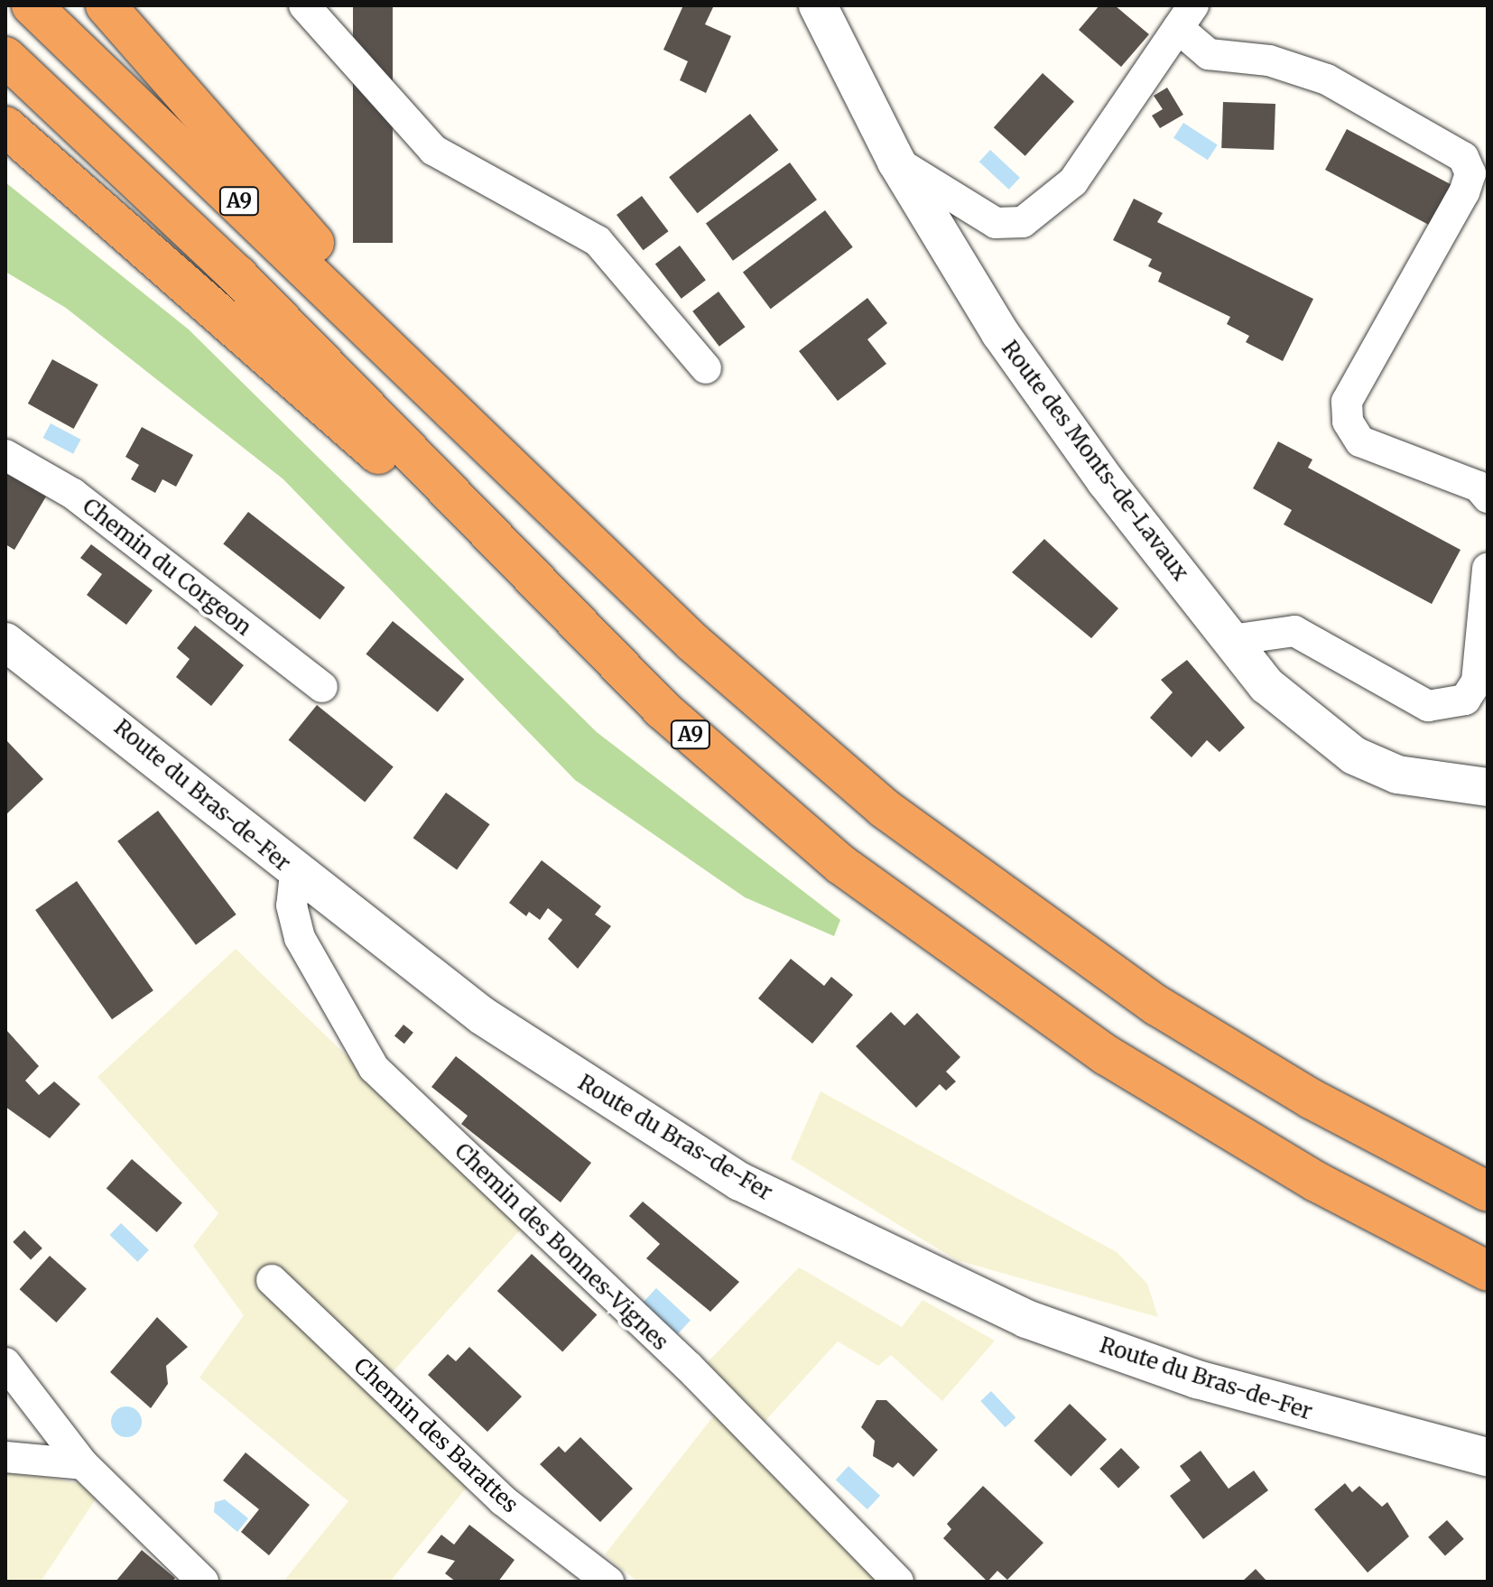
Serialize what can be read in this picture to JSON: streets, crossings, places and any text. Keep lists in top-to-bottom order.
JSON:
{
  "streets": {
    "highway": ["A9"],
    "street": [
      "Route des Monts-de-Lavaux",
      "Chemin du Corgeon",
      "Route du Bras-de-Fer",
      "Chemin des Bonnes-Vignes",
      "Chemin des Barattes"
    ]
  },
  "crossings": [
    ["Route du Bras-de-Fer", "Chemin des Bonnes-Vignes"]
  ]
}
